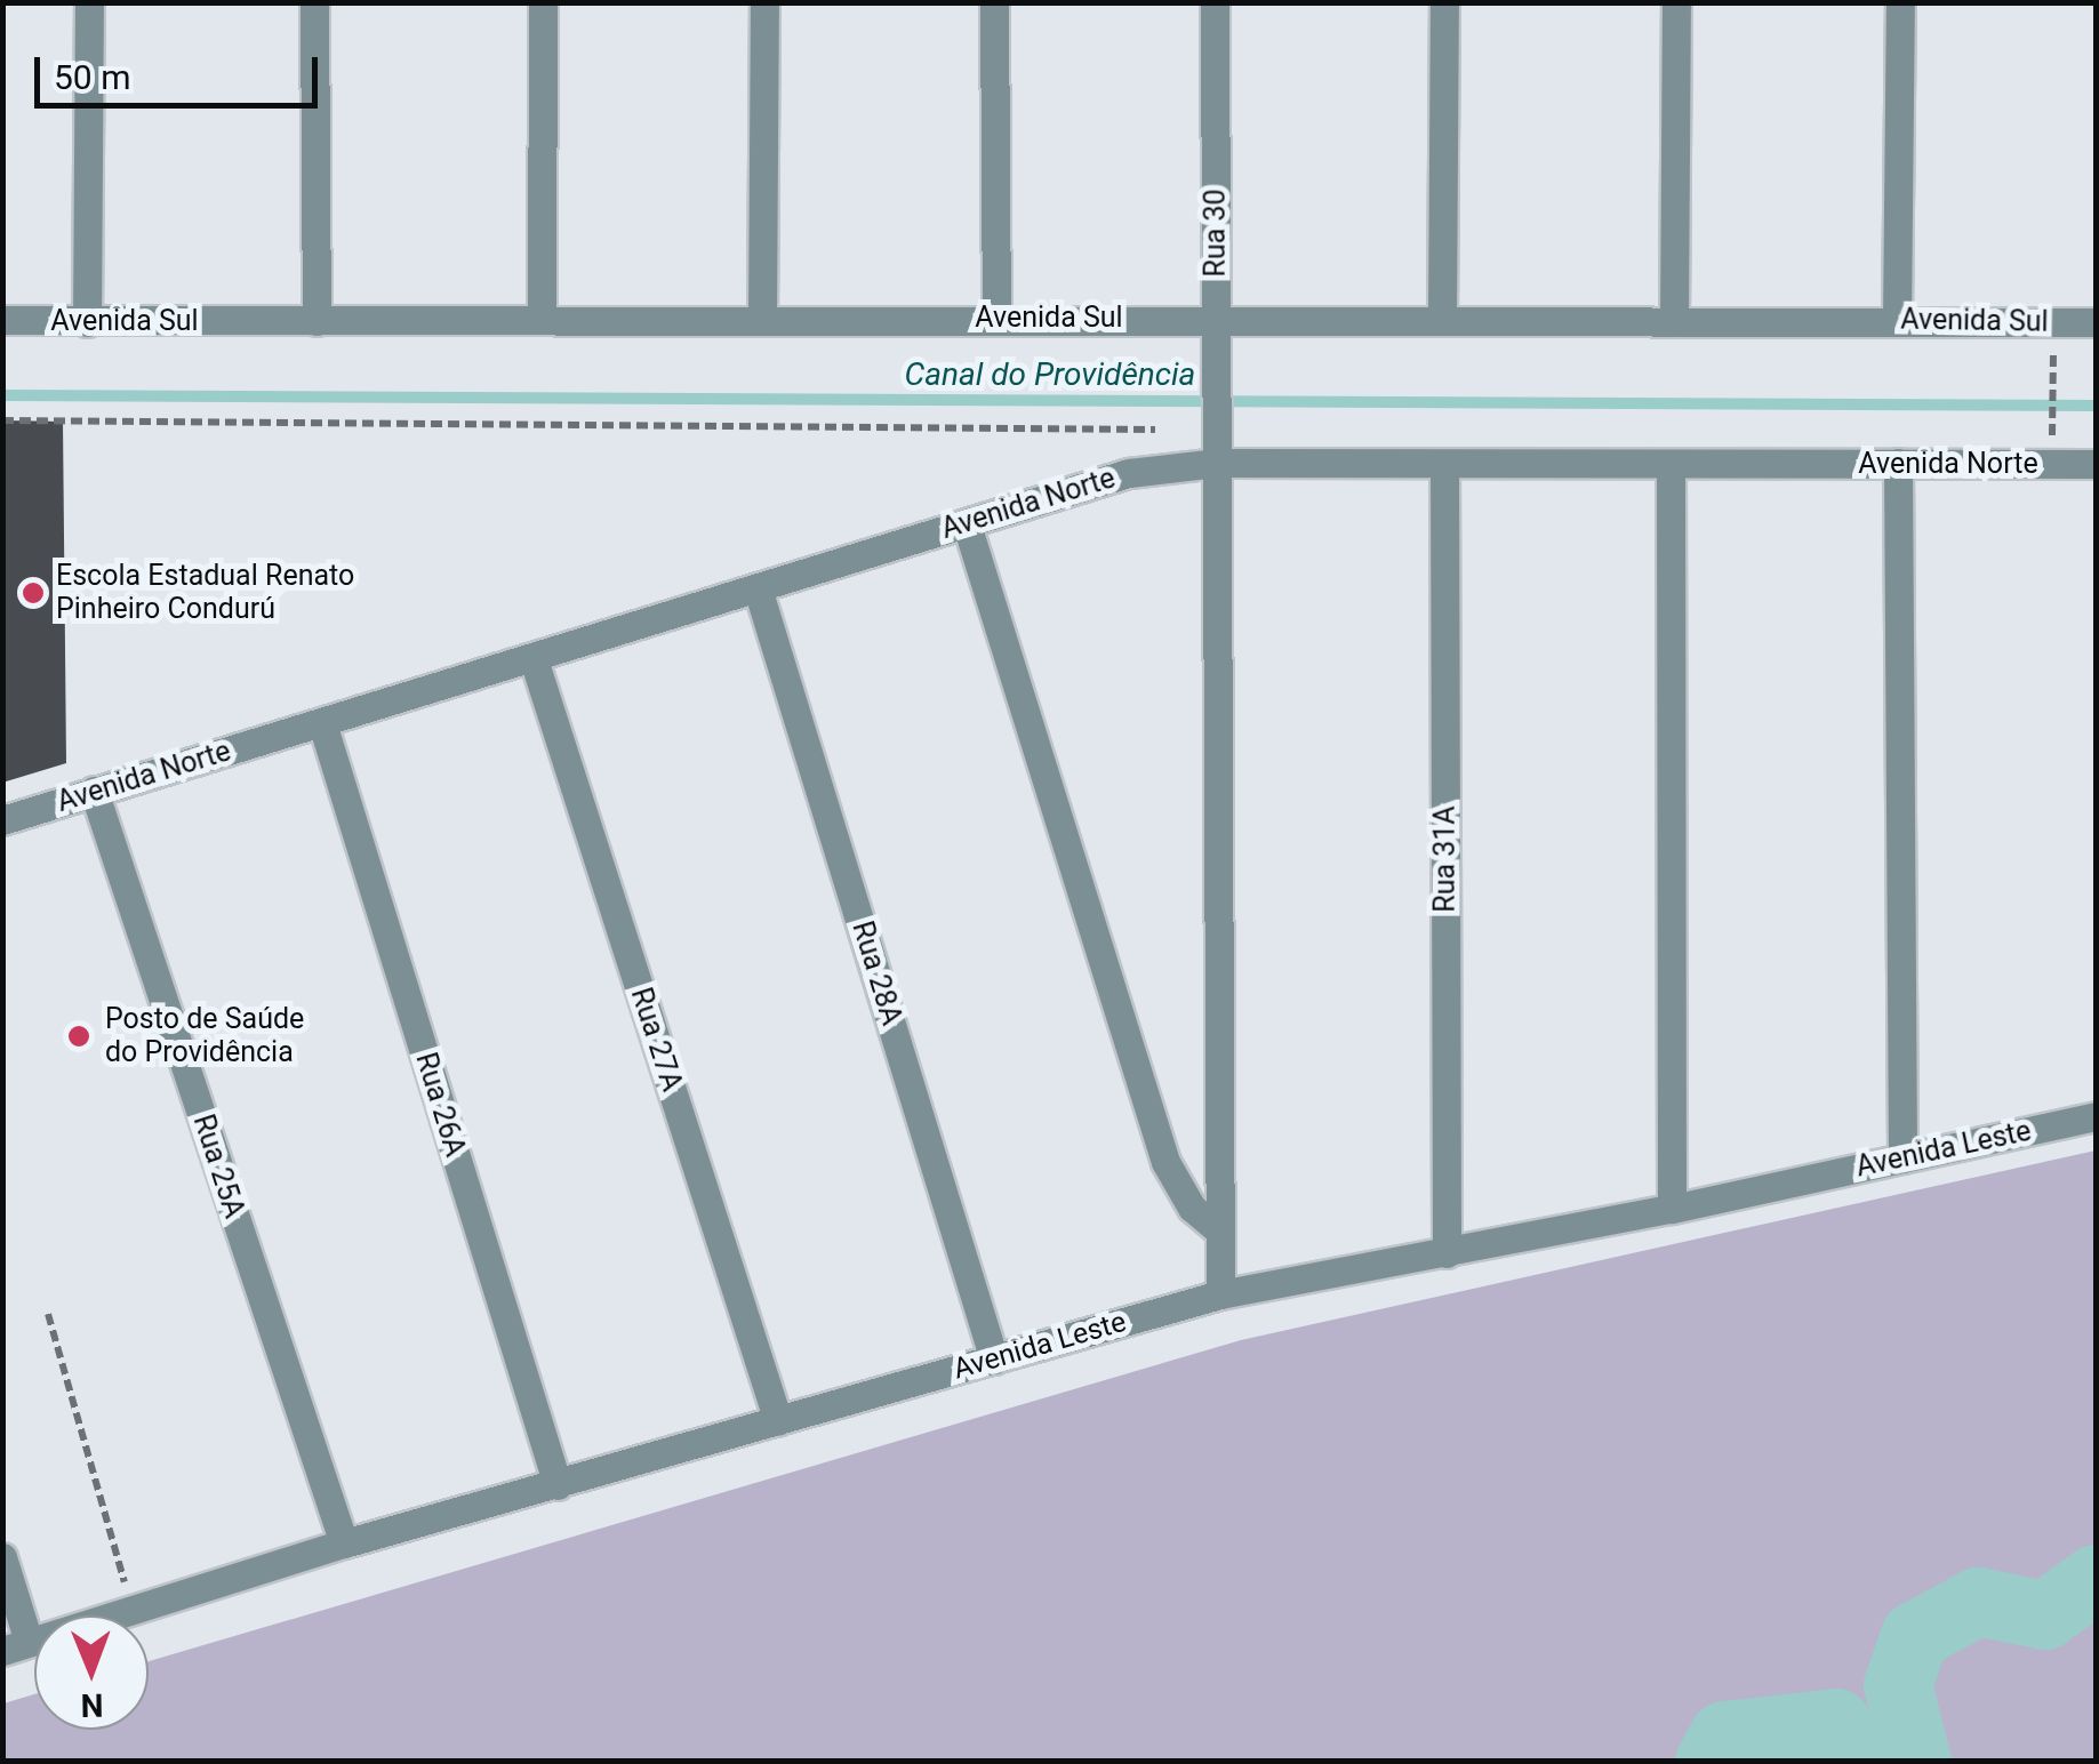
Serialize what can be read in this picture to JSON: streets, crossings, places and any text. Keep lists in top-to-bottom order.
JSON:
{
  "streets": {
    "street": [
      "Rua 30",
      "Avenida Sul",
      "Avenida Norte",
      "Rua 31A",
      "Rua 28A",
      "Rua 27A",
      "Rua 26A",
      "Avenida Leste",
      "Rua 25A"
    ]
  },
  "crossings": [
    ["Rua 30", "Avenida Sul"],
    ["Rua 30", "Avenida Norte"],
    ["Rua 30", "Avenida Leste"],
    ["Avenida Norte", "Rua 31A"],
    ["Avenida Norte", "Rua 28A"],
    ["Avenida Norte", "Rua 27A"],
    ["Avenida Norte", "Rua 26A"],
    ["Avenida Norte", "Rua 25A"],
    ["Rua 31A", "Avenida Leste"],
    ["Rua 28A", "Avenida Leste"],
    ["Rua 27A", "Avenida Leste"],
    ["Rua 26A", "Avenida Leste"],
    ["Avenida Leste", "Rua 25A"]
  ],
  "water": ["Canal do Providência"],
  "places": ["Escola Estadual Renato Pinheiro Condurú", "Posto de Saúde do Providência"],
  "scale_bar": "50 m",
  "north": "bottom"
}
